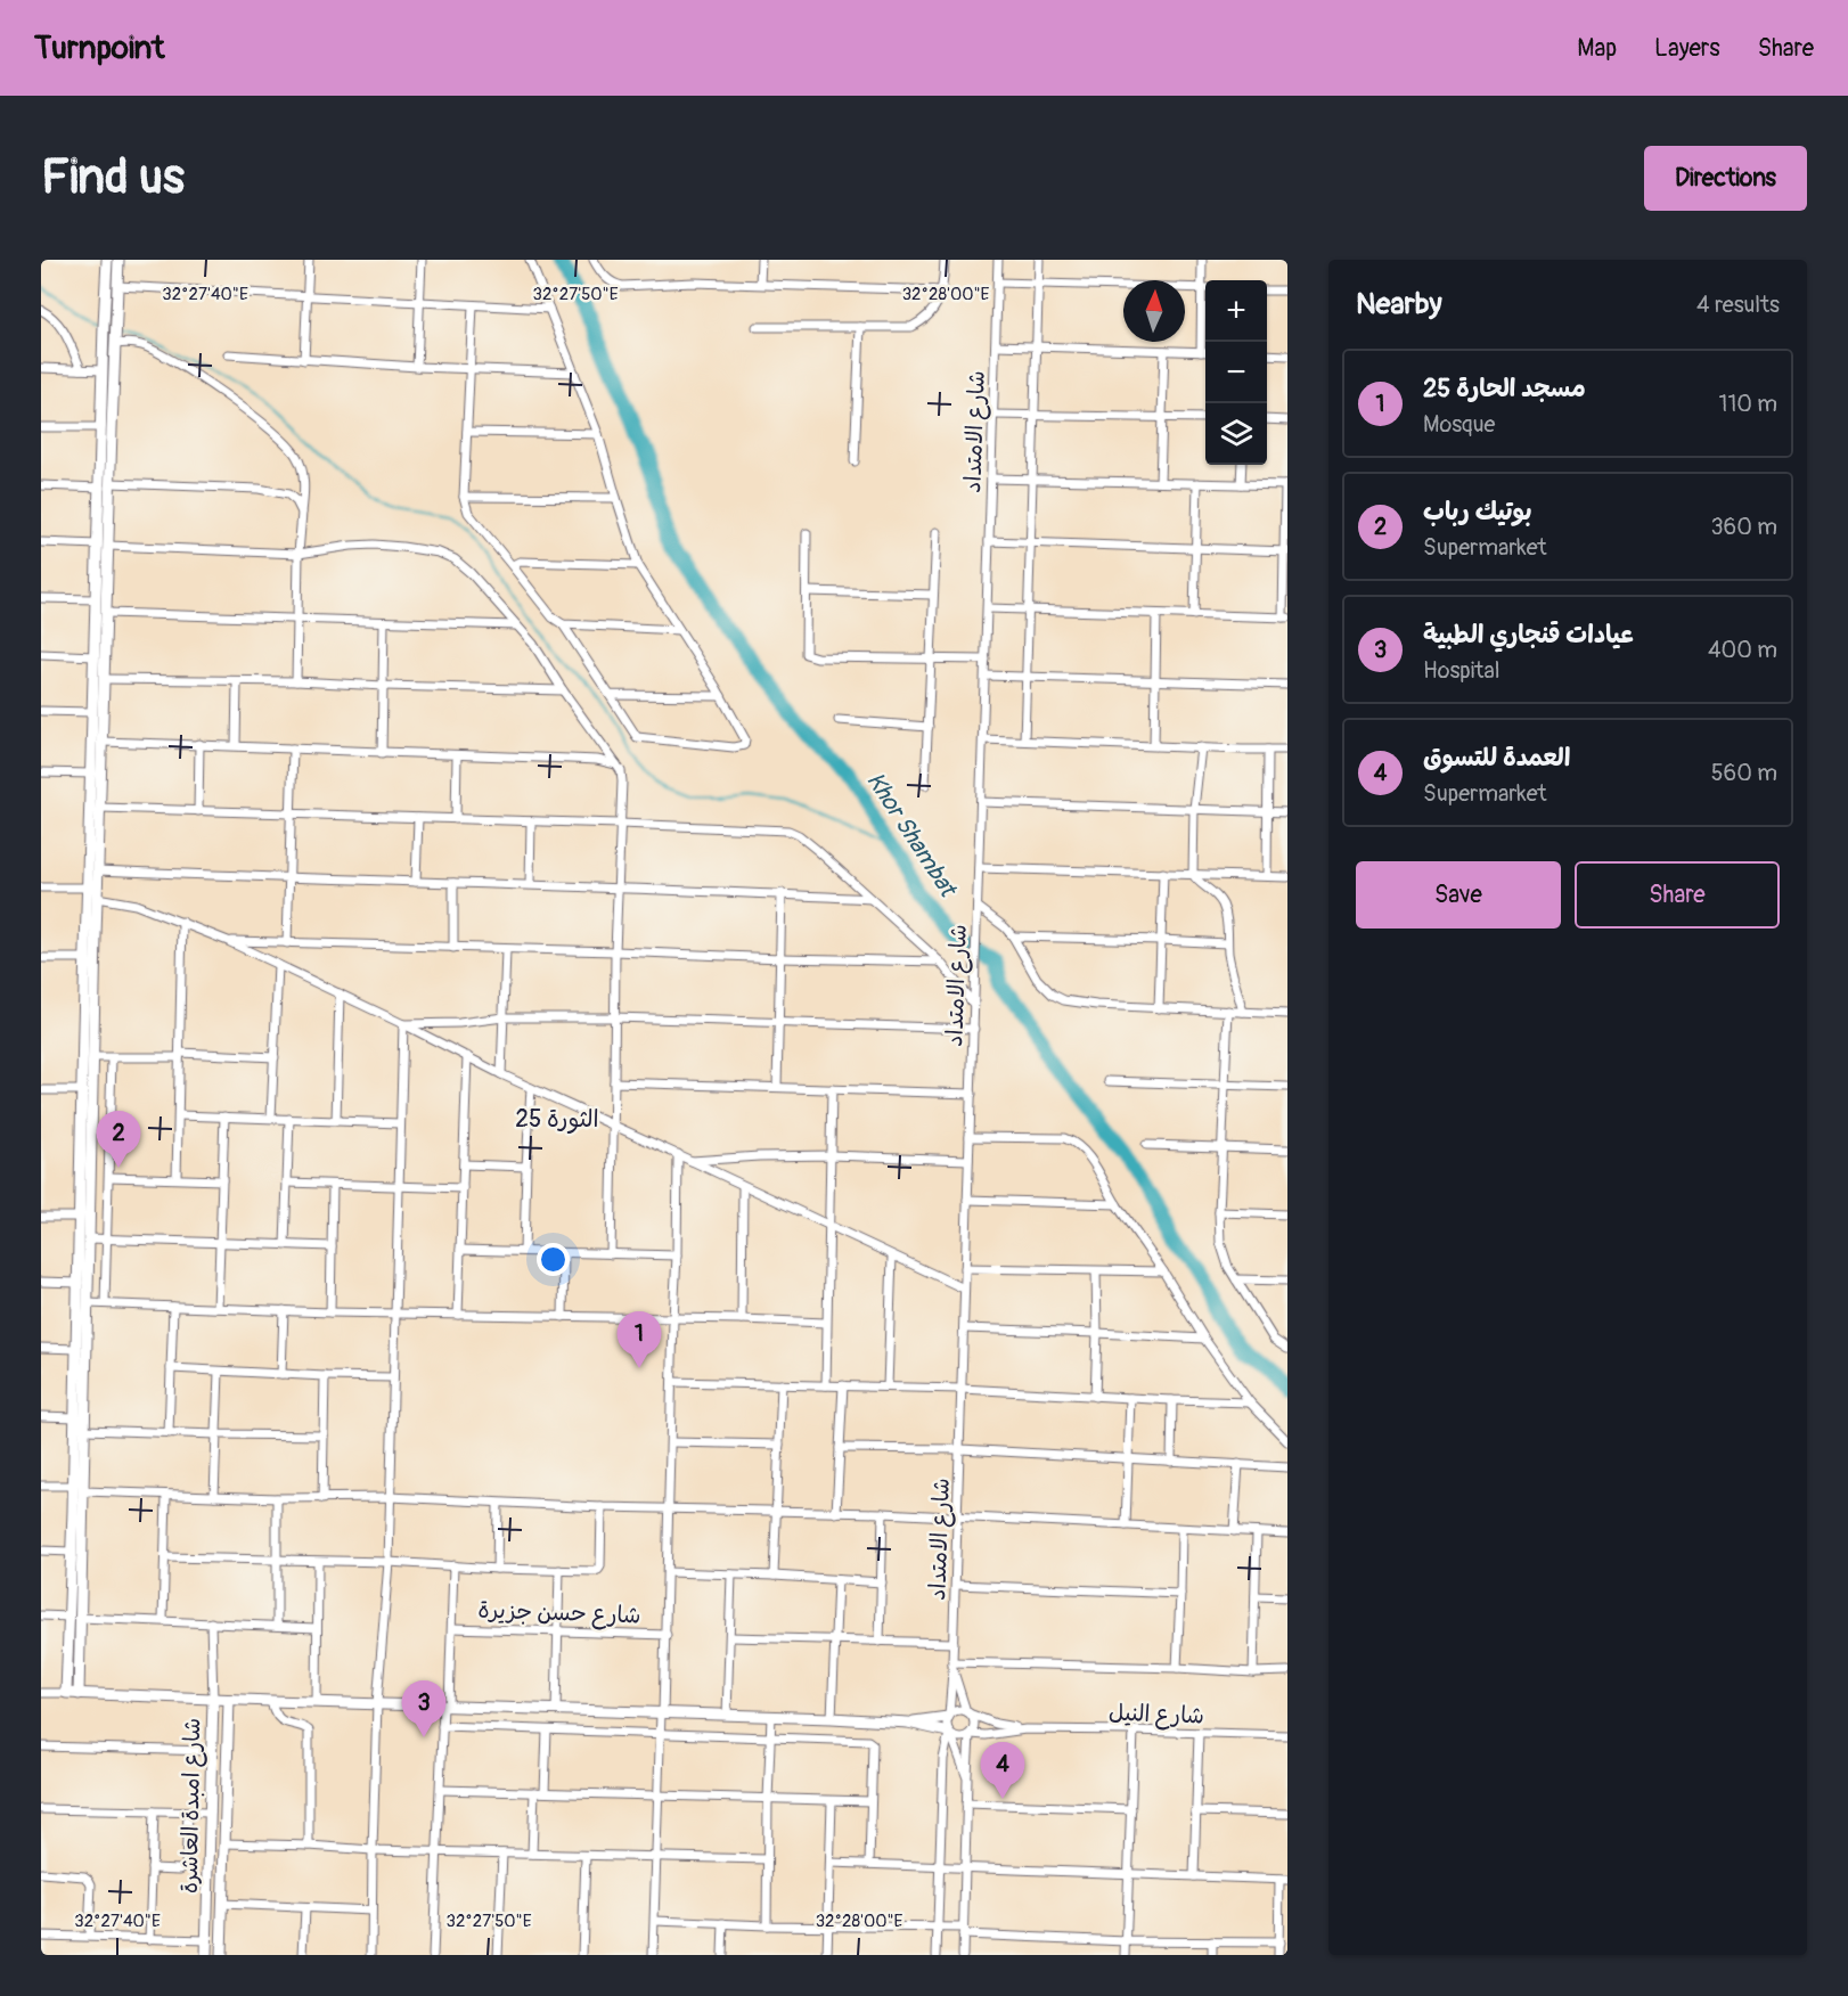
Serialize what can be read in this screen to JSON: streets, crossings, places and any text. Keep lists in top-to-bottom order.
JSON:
{
  "streets": {
    "main road": ["شارع امبدة العاشرة"],
    "street": ["شارع الامتداد", "شارع حسن جزيرة", "شارع النيل"]
  },
  "crossings": [
    ["شارع الامتداد", "شارع النيل"]
  ],
  "districts": ["الثورة 25"],
  "water": ["Khor Shambat"],
  "north": "top",
  "page": {
    "header": "Turnpoint",
    "nav": ["Map", "Layers", "Share"],
    "buttons": [
      "Directions",
      ["Save", "Share"]
    ],
    "title": "Find us",
    "heading": ["Nearby", "4 results"],
    "map_buttons": ["+", "−"],
    "list": [
      {
        "mark": "1",
        "name": "مسجد الحارة 25",
        "note": "Mosque",
        "value": "110 m"
      },
      {
        "mark": "2",
        "name": "بوتيك رباب",
        "note": "Supermarket",
        "value": "360 m"
      },
      {
        "mark": "3",
        "name": "عيادات قنجاري الطبية",
        "note": "Hospital",
        "value": "400 m"
      },
      {
        "mark": "4",
        "name": "العمدة للتسوق",
        "note": "Supermarket",
        "value": "560 m"
      }
    ],
    "pins": [
      "2",
      "1",
      "3",
      "4"
    ]
  },
  "coordinates": ["32°27'40\"E", "32°27'50\"E", "32°28'00\"E"]
}
